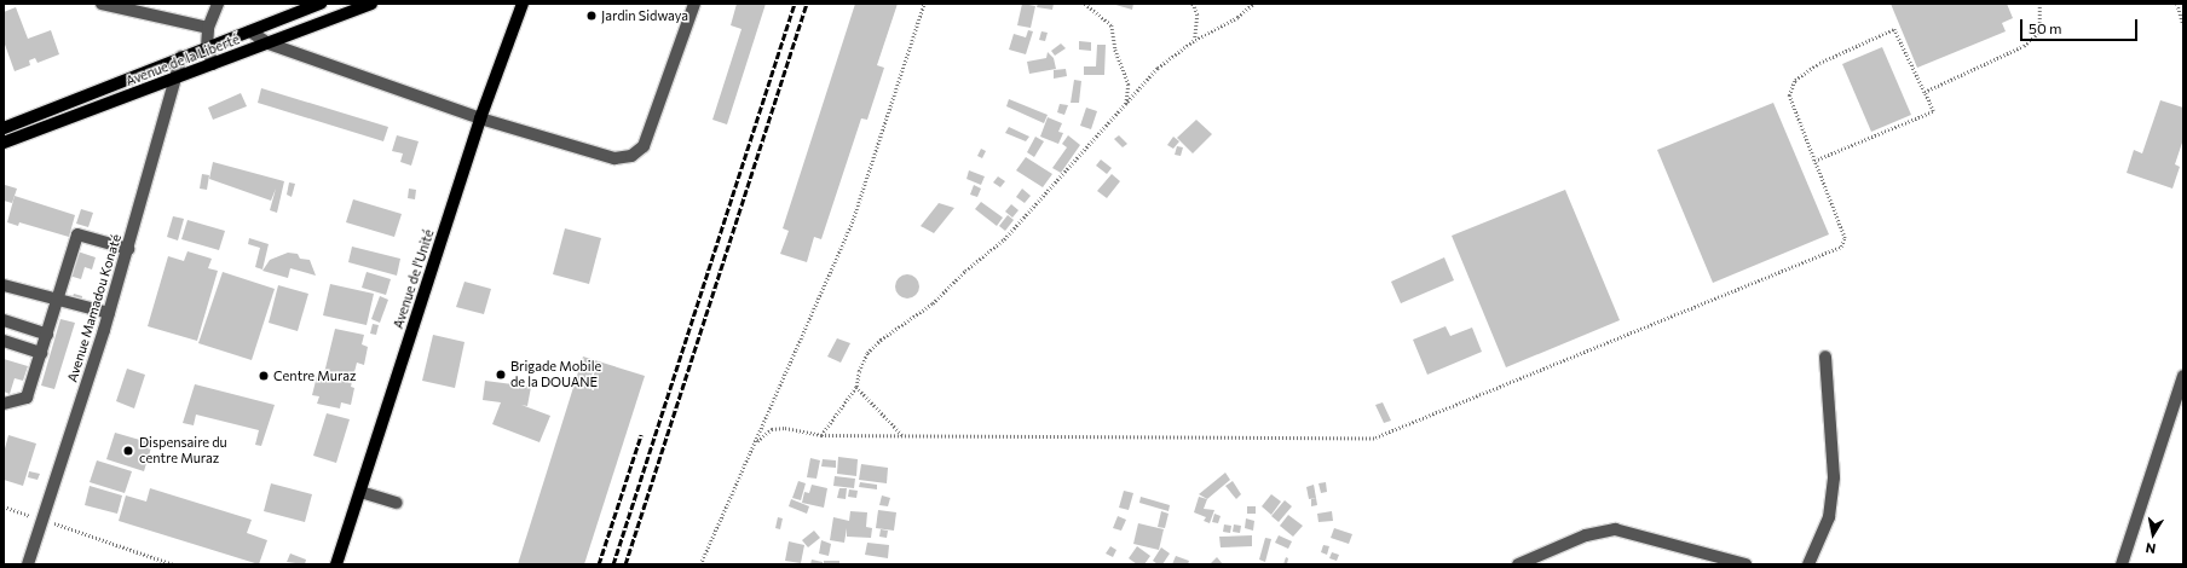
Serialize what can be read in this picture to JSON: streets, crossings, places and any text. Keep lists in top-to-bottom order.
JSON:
{
  "streets": {
    "main road": ["Avenue de la Liberté", "Avenue de l'Unité"],
    "street": ["Avenue Mamadou Konaté"]
  },
  "crossings": [
    ["Avenue de la Liberté", "Avenue Mamadou Konaté"]
  ],
  "places": [
    "Jardin Sidwaya",
    "Brigade Mobile de la DOUANE",
    "Centre Muraz",
    "Dispensaire du centre Muraz"
  ],
  "scale_bar": "50 m",
  "north": "bottom"
}
